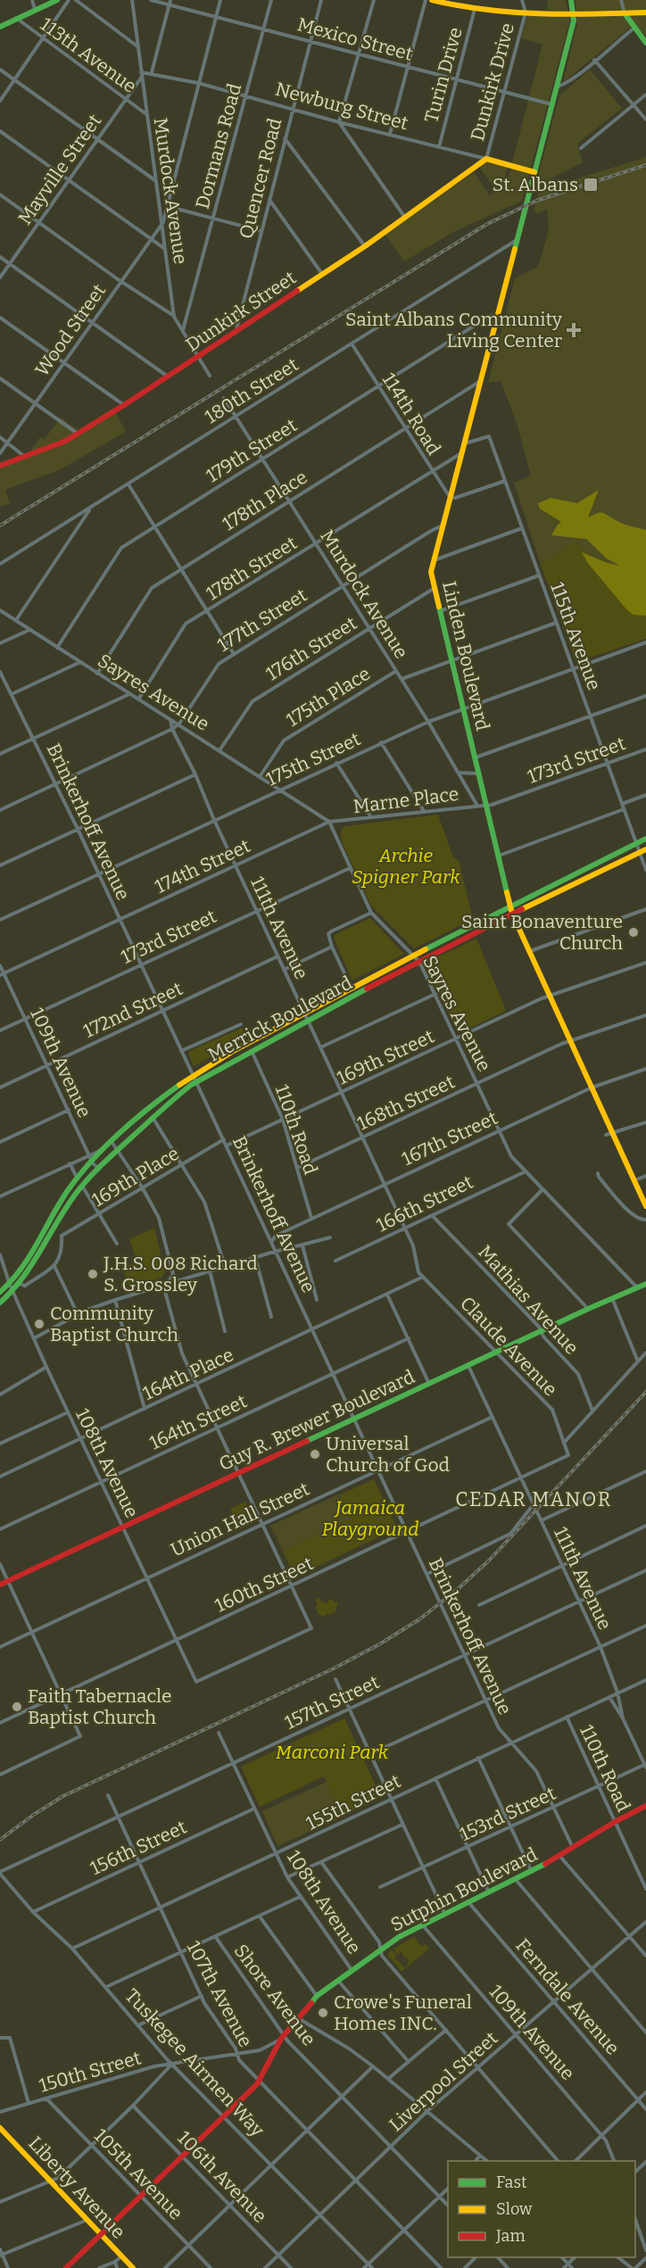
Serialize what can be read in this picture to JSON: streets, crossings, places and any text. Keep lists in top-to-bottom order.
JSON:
{
  "streets": {
    "main road": [
      "Newburg Street",
      "Dunkirk Street",
      "Linden Boulevard",
      "Merrick Boulevard",
      "Guy R. Brewer Boulevard",
      "Sutphin Boulevard",
      "Liberty Avenue"
    ],
    "street": [
      "Mexico Street",
      "113th Avenue",
      "Turin Drive",
      "Dunkirk Drive",
      "Dormans Road",
      "Mayville Street",
      "Quencer Road",
      "Murdock Avenue",
      "Wood Street",
      "180th Street",
      "114th Road",
      "179th Street",
      "178th Place",
      "178th Street",
      "177th Street",
      "115th Avenue",
      "176th Street",
      "Sayres Avenue",
      "175th Place",
      "175th Street",
      "173rd Street",
      "Marne Place",
      "Brinkerhoff Avenue",
      "174th Street",
      "111th Avenue",
      "172nd Street",
      "169th Street",
      "109th Avenue",
      "168th Street",
      "110th Road",
      "167th Street",
      "169th Place",
      "166th Street",
      "Mathias Avenue",
      "Claude Avenue",
      "164th Place",
      "164th Street",
      "108th Avenue",
      "Union Hall Street",
      "160th Street",
      "157th Street",
      "155th Street",
      "153rd Street",
      "156th Street",
      "107th Avenue",
      "Shore Avenue",
      "Ferndale Avenue",
      "Tuskegee Airmen Way",
      "150th Street",
      "Liverpool Street",
      "105th Avenue",
      "106th Avenue"
    ]
  },
  "crossings": [
    ["Mexico Street", "Turin Drive"],
    ["Mexico Street", "Dunkirk Drive"],
    ["Mexico Street", "Dormans Road"],
    ["Mexico Street", "Quencer Road"],
    ["Mexico Street", "Linden Boulevard"],
    ["113th Avenue", "Mayville Street"],
    ["113th Avenue", "Murdock Avenue"],
    ["Turin Drive", "Newburg Street"],
    ["Dunkirk Drive", "Newburg Street"],
    ["Dunkirk Drive", "Dunkirk Street"],
    ["Newburg Street", "Dormans Road"],
    ["Newburg Street", "Quencer Road"],
    ["Newburg Street", "Murdock Avenue"],
    ["Newburg Street", "Dunkirk Street"],
    ["Newburg Street", "Linden Boulevard"],
    ["Dormans Road", "Murdock Avenue"],
    ["Mayville Street", "Murdock Avenue"],
    ["Quencer Road", "Dunkirk Street"],
    ["Murdock Avenue", "Dunkirk Street"],
    ["Murdock Avenue", "Wood Street"],
    ["Murdock Avenue", "180th Street"],
    ["Murdock Avenue", "179th Street"],
    ["Murdock Avenue", "178th Place"],
    ["Murdock Avenue", "178th Street"],
    ["Murdock Avenue", "177th Street"],
    ["Murdock Avenue", "176th Street"],
    ["Murdock Avenue", "175th Place"],
    ["Murdock Avenue", "175th Street"],
    ["Murdock Avenue", "Marne Place"],
    ["180th Street", "114th Road"],
    ["180th Street", "Linden Boulevard"],
    ["114th Road", "179th Street"],
    ["114th Road", "178th Place"],
    ["114th Road", "178th Street"],
    ["114th Road", "Linden Boulevard"],
    ["179th Street", "Linden Boulevard"],
    ["179th Street", "Sayres Avenue"],
    ["178th Place", "Linden Boulevard"],
    ["178th Place", "Sayres Avenue"],
    ["178th Street", "Linden Boulevard"],
    ["178th Street", "Sayres Avenue"],
    ["177th Street", "Linden Boulevard"],
    ["177th Street", "Sayres Avenue"],
    ["177th Street", "Brinkerhoff Avenue"],
    ["177th Street", "111th Avenue"],
    ["115th Avenue", "Linden Boulevard"],
    ["115th Avenue", "175th Place"],
    ["115th Avenue", "175th Street"],
    ["115th Avenue", "173rd Street"],
    ["115th Avenue", "Merrick Boulevard"],
    ["176th Street", "Linden Boulevard"],
    ["176th Street", "Sayres Avenue"],
    ["Linden Boulevard", "175th Place"],
    ["Linden Boulevard", "175th Street"],
    ["Linden Boulevard", "173rd Street"],
    ["Linden Boulevard", "Marne Place"],
    ["Linden Boulevard", "Merrick Boulevard"],
    ["Linden Boulevard", "169th Street"],
    ["Linden Boulevard", "168th Street"],
    ["Linden Boulevard", "167th Street"],
    ["Sayres Avenue", "175th Place"],
    ["Sayres Avenue", "175th Street"],
    ["Sayres Avenue", "173rd Street"],
    ["Sayres Avenue", "Marne Place"],
    ["Sayres Avenue", "174th Street"],
    ["Sayres Avenue", "111th Avenue"],
    ["Sayres Avenue", "Merrick Boulevard"],
    ["Sayres Avenue", "169th Street"],
    ["Sayres Avenue", "168th Street"],
    ["Sayres Avenue", "167th Street"],
    ["Sayres Avenue", "166th Street"],
    ["Sayres Avenue", "Guy R. Brewer Boulevard"],
    ["175th Street", "Brinkerhoff Avenue"],
    ["175th Street", "111th Avenue"],
    ["173rd Street", "Marne Place"],
    ["173rd Street", "Brinkerhoff Avenue"],
    ["173rd Street", "111th Avenue"],
    ["173rd Street", "109th Avenue"],
    ["Marne Place", "174th Street"],
    ["Brinkerhoff Avenue", "174th Street"],
    ["Brinkerhoff Avenue", "172nd Street"],
    ["Brinkerhoff Avenue", "Merrick Boulevard"],
    ["Brinkerhoff Avenue", "169th Street"],
    ["Brinkerhoff Avenue", "167th Street"],
    ["Brinkerhoff Avenue", "169th Place"],
    ["Brinkerhoff Avenue", "164th Place"],
    ["Brinkerhoff Avenue", "Guy R. Brewer Boulevard"],
    ["Brinkerhoff Avenue", "164th Street"],
    ["Brinkerhoff Avenue", "Union Hall Street"],
    ["Brinkerhoff Avenue", "160th Street"],
    ["Brinkerhoff Avenue", "157th Street"],
    ["Brinkerhoff Avenue", "155th Street"],
    ["Brinkerhoff Avenue", "153rd Street"],
    ["Brinkerhoff Avenue", "Sutphin Boulevard"],
    ["174th Street", "111th Avenue"],
    ["174th Street", "109th Avenue"],
    ["111th Avenue", "172nd Street"],
    ["111th Avenue", "Merrick Boulevard"],
    ["111th Avenue", "169th Street"],
    ["111th Avenue", "168th Street"],
    ["111th Avenue", "167th Street"],
    ["111th Avenue", "166th Street"],
    ["111th Avenue", "Claude Avenue"],
    ["111th Avenue", "164th Place"],
    ["111th Avenue", "Guy R. Brewer Boulevard"],
    ["111th Avenue", "Union Hall Street"],
    ["111th Avenue", "160th Street"],
    ["111th Avenue", "157th Street"],
    ["111th Avenue", "155th Street"],
    ["111th Avenue", "153rd Street"],
    ["172nd Street", "109th Avenue"],
    ["Merrick Boulevard", "109th Avenue"],
    ["Merrick Boulevard", "110th Road"],
    ["Merrick Boulevard", "108th Avenue"],
    ["169th Street", "110th Road"],
    ["109th Avenue", "Sutphin Boulevard"],
    ["109th Avenue", "Liverpool Street"],
    ["168th Street", "110th Road"],
    ["110th Road", "167th Street"],
    ["110th Road", "155th Street"],
    ["110th Road", "153rd Street"],
    ["110th Road", "Sutphin Boulevard"],
    ["166th Street", "Mathias Avenue"],
    ["Mathias Avenue", "Guy R. Brewer Boulevard"],
    ["Claude Avenue", "Guy R. Brewer Boulevard"],
    ["Claude Avenue", "160th Street"],
    ["164th Place", "108th Avenue"],
    ["Guy R. Brewer Boulevard", "108th Avenue"],
    ["164th Street", "108th Avenue"],
    ["108th Avenue", "Union Hall Street"],
    ["108th Avenue", "160th Street"],
    ["108th Avenue", "157th Street"],
    ["108th Avenue", "155th Street"],
    ["108th Avenue", "156th Street"],
    ["108th Avenue", "Sutphin Boulevard"],
    ["157th Street", "107th Avenue"],
    ["157th Street", "Tuskegee Airmen Way"],
    ["155th Street", "107th Avenue"],
    ["155th Street", "Tuskegee Airmen Way"],
    ["156th Street", "107th Avenue"],
    ["156th Street", "Tuskegee Airmen Way"],
    ["Sutphin Boulevard", "107th Avenue"],
    ["Sutphin Boulevard", "Shore Avenue"],
    ["Sutphin Boulevard", "Ferndale Avenue"],
    ["Sutphin Boulevard", "Tuskegee Airmen Way"],
    ["Sutphin Boulevard", "150th Street"],
    ["Sutphin Boulevard", "105th Avenue"],
    ["Sutphin Boulevard", "106th Avenue"],
    ["Sutphin Boulevard", "Liberty Avenue"],
    ["107th Avenue", "150th Street"],
    ["107th Avenue", "Liverpool Street"],
    ["Shore Avenue", "150th Street"],
    ["Shore Avenue", "Liverpool Street"],
    ["Ferndale Avenue", "Liverpool Street"],
    ["Tuskegee Airmen Way", "150th Street"],
    ["Tuskegee Airmen Way", "Liverpool Street"],
    ["150th Street", "105th Avenue"],
    ["Liverpool Street", "106th Avenue"]
  ],
  "districts": ["CEDAR MANOR"],
  "parks": ["Archie Spigner Park", "Jamaica Playground", "Marconi Park"],
  "places": {
    "transit": ["St. Albans"],
    "health": ["Saint Albans Community Living Center"],
    "other": [
      "Saint Bonaventure Church",
      "J.H.S. 008 Richard S. Grossley",
      "Community Baptist Church",
      "Universal Church of God",
      "Faith Tabernacle Baptist Church",
      "Crowe's Funeral Homes INC."
    ]
  },
  "legend": ["Fast", "Slow", "Jam"]
}
